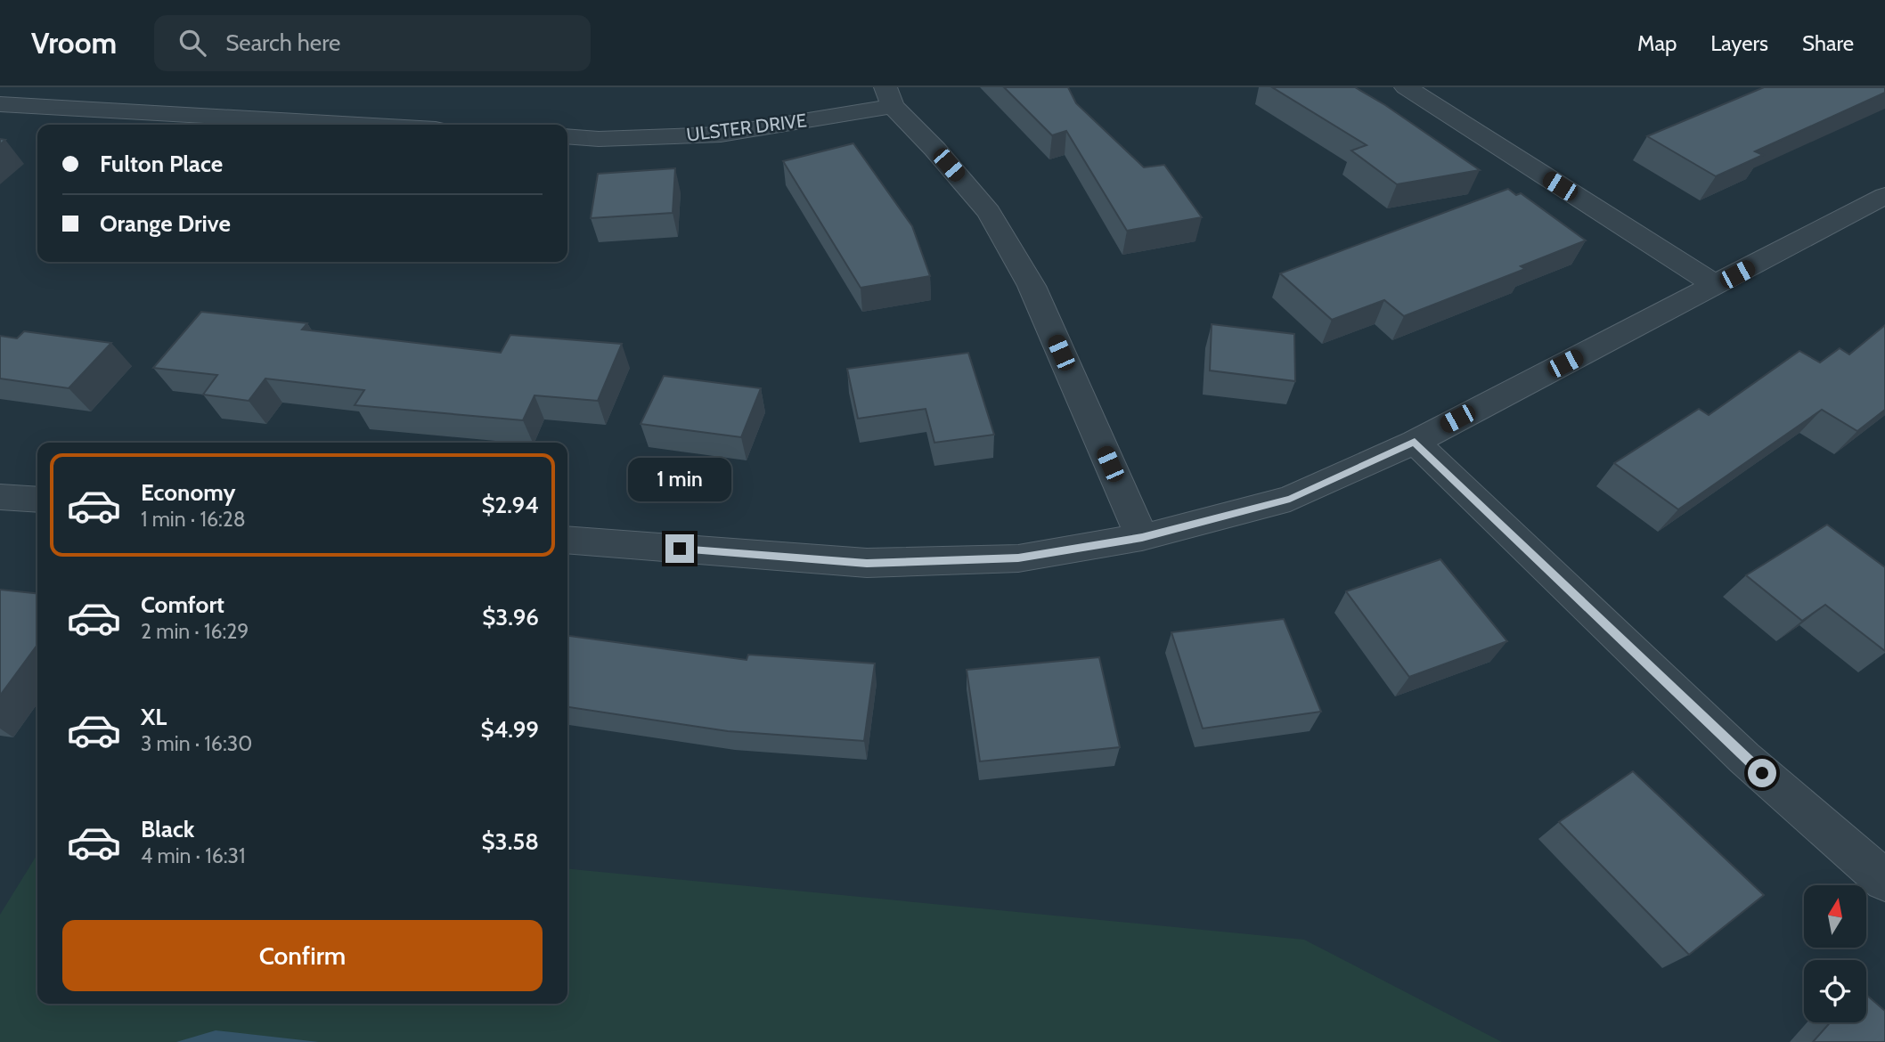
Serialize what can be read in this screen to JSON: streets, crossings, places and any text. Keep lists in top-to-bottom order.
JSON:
{
  "streets": {
    "street": ["ULSTER DRIVE"]
  },
  "north": "top",
  "page": {
    "header": "Vroom",
    "search": "Search here",
    "nav": ["Map", "Layers", "Share"],
    "banner": ["Fulton Place", "Orange Drive"],
    "list": [
      {
        "name": "Economy",
        "note": "1 min · 16:28",
        "value": "$2.94"
      },
      {
        "name": "Comfort",
        "note": "2 min · 16:29",
        "value": "$3.96"
      },
      {
        "name": "XL",
        "note": "3 min · 16:30",
        "value": "$4.99"
      },
      {
        "name": "Black",
        "note": "4 min · 16:31",
        "value": "$3.58"
      }
    ],
    "bubble": "1 min",
    "buttons": "Confirm"
  }
}
